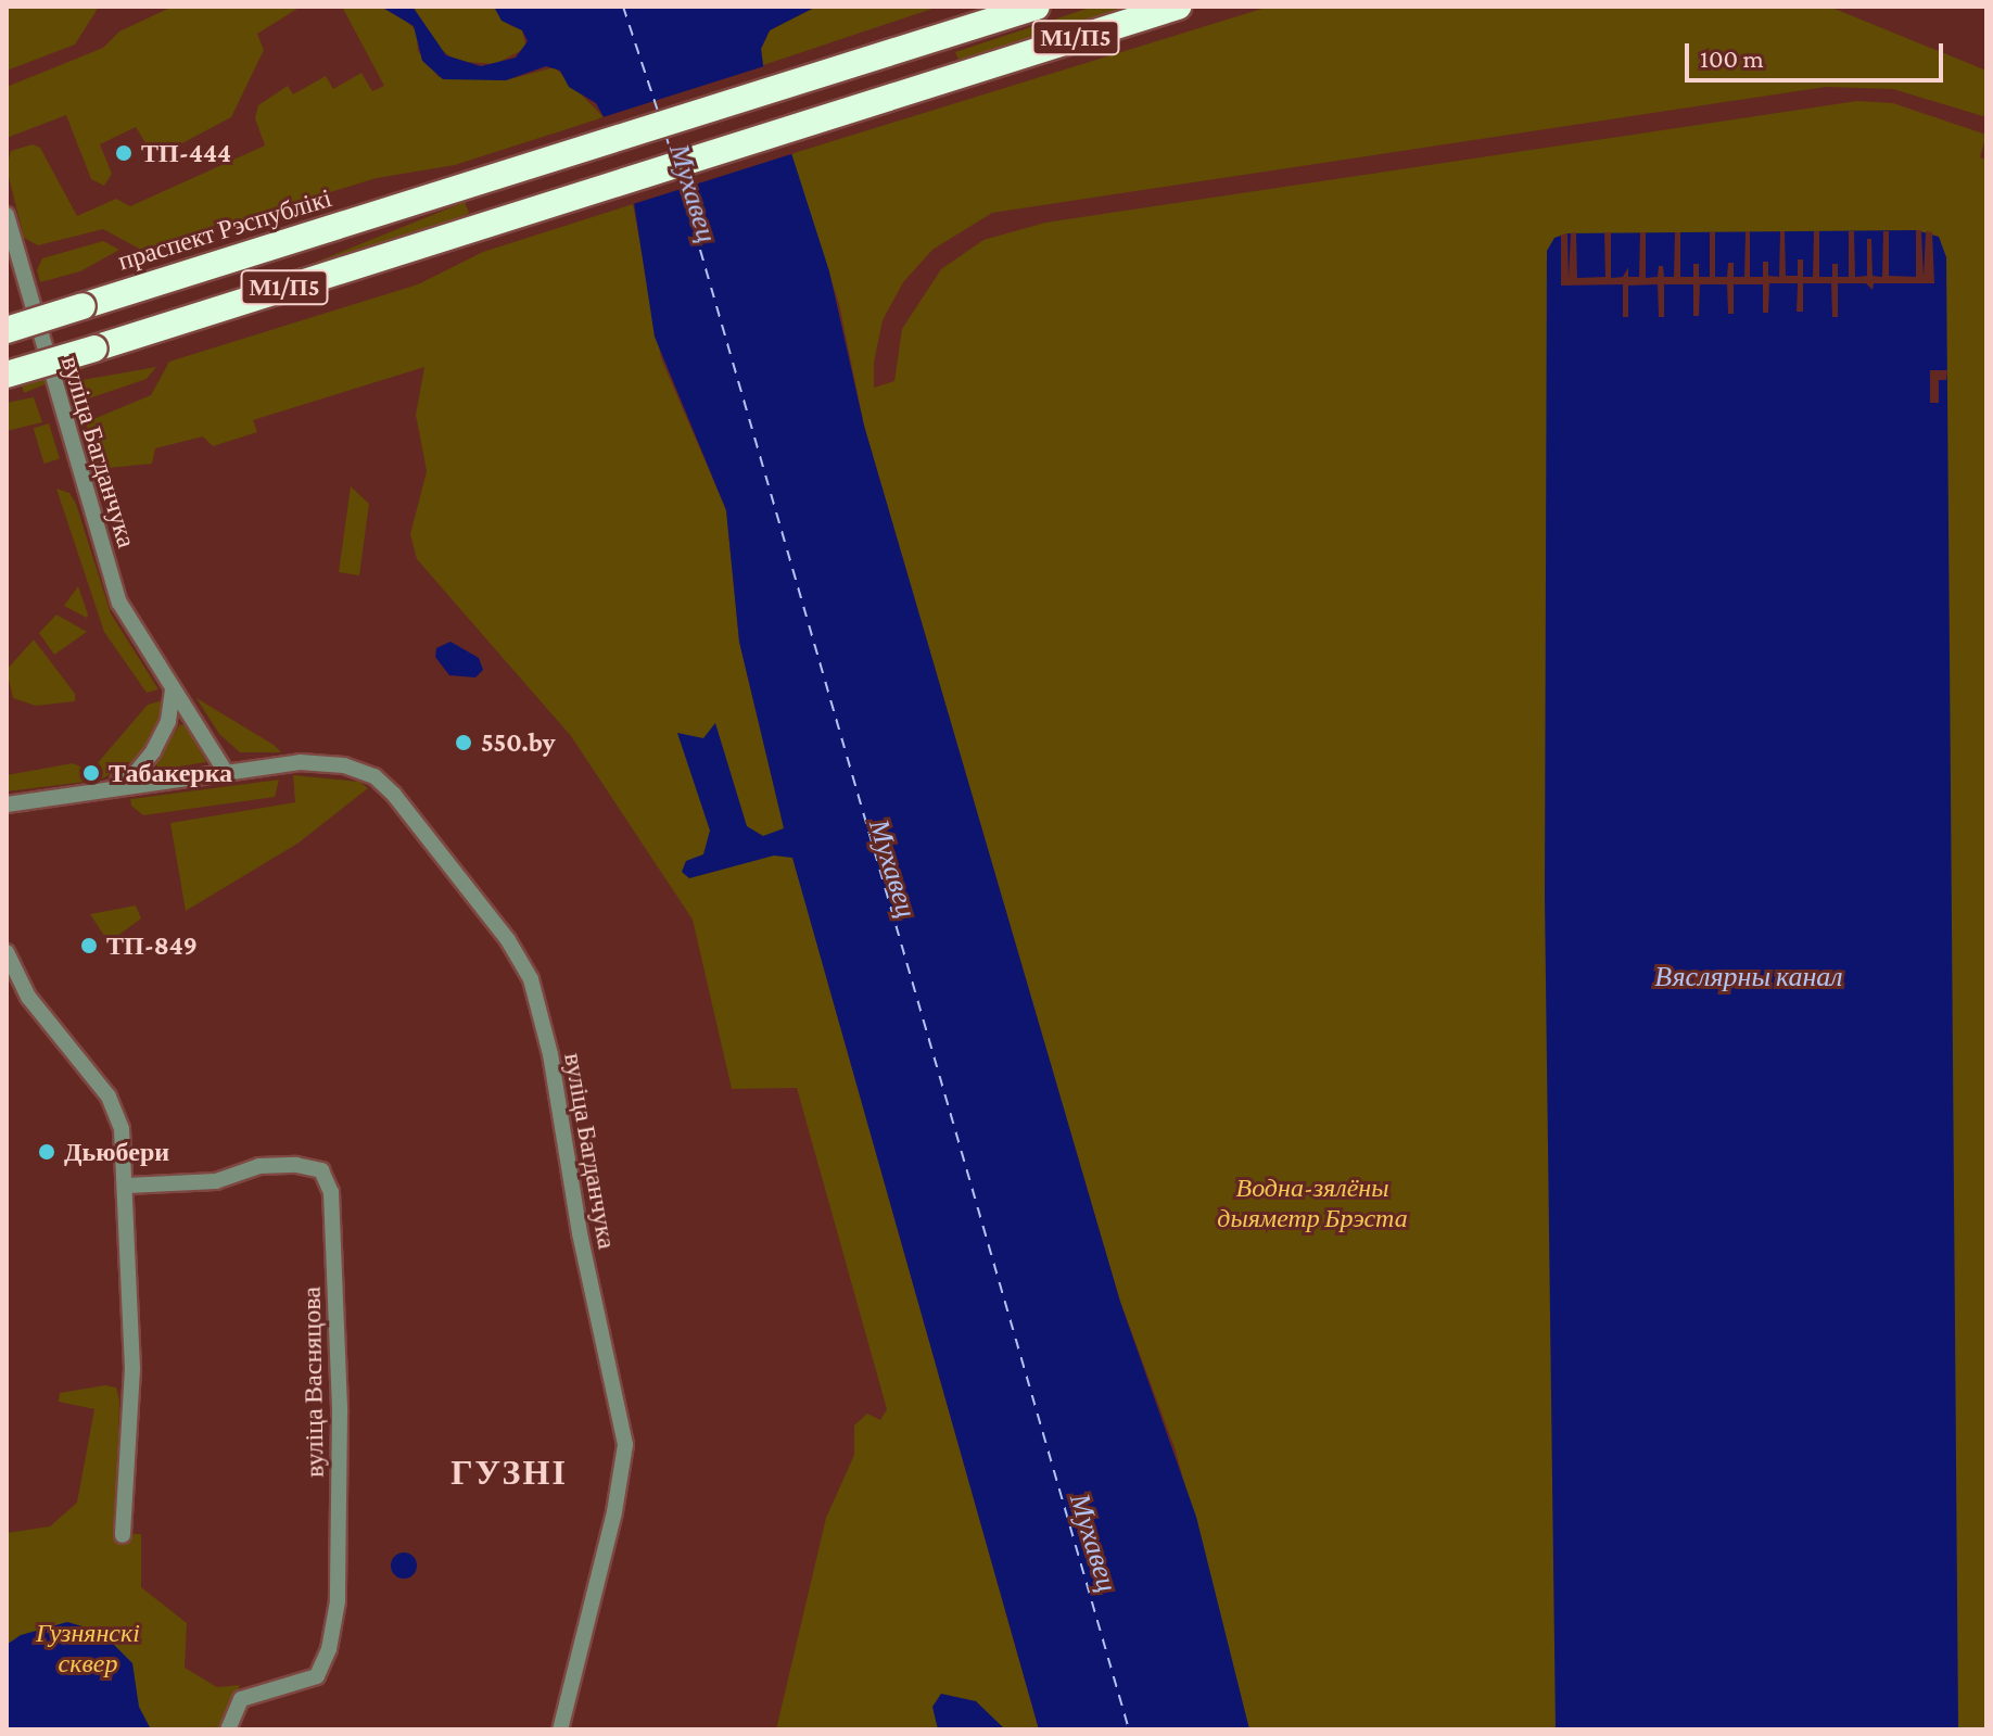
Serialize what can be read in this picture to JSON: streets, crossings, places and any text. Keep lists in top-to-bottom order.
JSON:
{
  "streets": {
    "highway": ["М1/П5", "праспект Рэспублікі"],
    "street": ["вуліца Багданчука", "вуліца Васняцова"]
  },
  "districts": ["ГУЗНІ"],
  "water": ["Мухавец", "Вяслярны канал"],
  "parks": ["Водна-зялёны дыяметр Брэста", "Гузнянскі сквер"],
  "places": [
    "ТП-444",
    "550.by",
    "Табакерка",
    "ТП-849",
    "Дьюбери"
  ],
  "scale_bar": "100 m"
}
